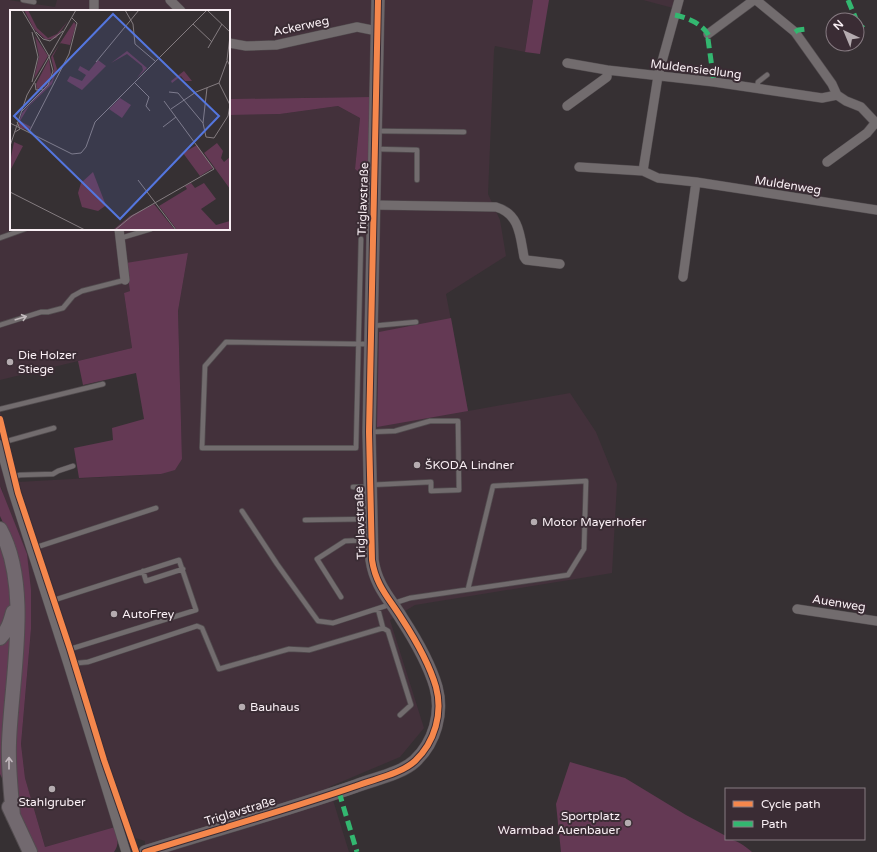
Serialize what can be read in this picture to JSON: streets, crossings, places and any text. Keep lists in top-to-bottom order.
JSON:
{
  "streets": {
    "street": [
      "Ackerweg",
      "Muldensiedlung",
      "Muldenweg",
      "Triglavstraße",
      "Auenweg"
    ]
  },
  "crossings": [
    ["Ackerweg", "Triglavstraße"]
  ],
  "places": [
    "Die Holzer Stiege",
    "ŠKODA Lindner",
    "Motor Mayerhofer",
    "AutoFrey",
    "Bauhaus",
    "Stahlgruber",
    "Sportplatz Warmbad Auenbauer"
  ],
  "legend": ["Cycle path", "Path"],
  "north": "top left"
}
